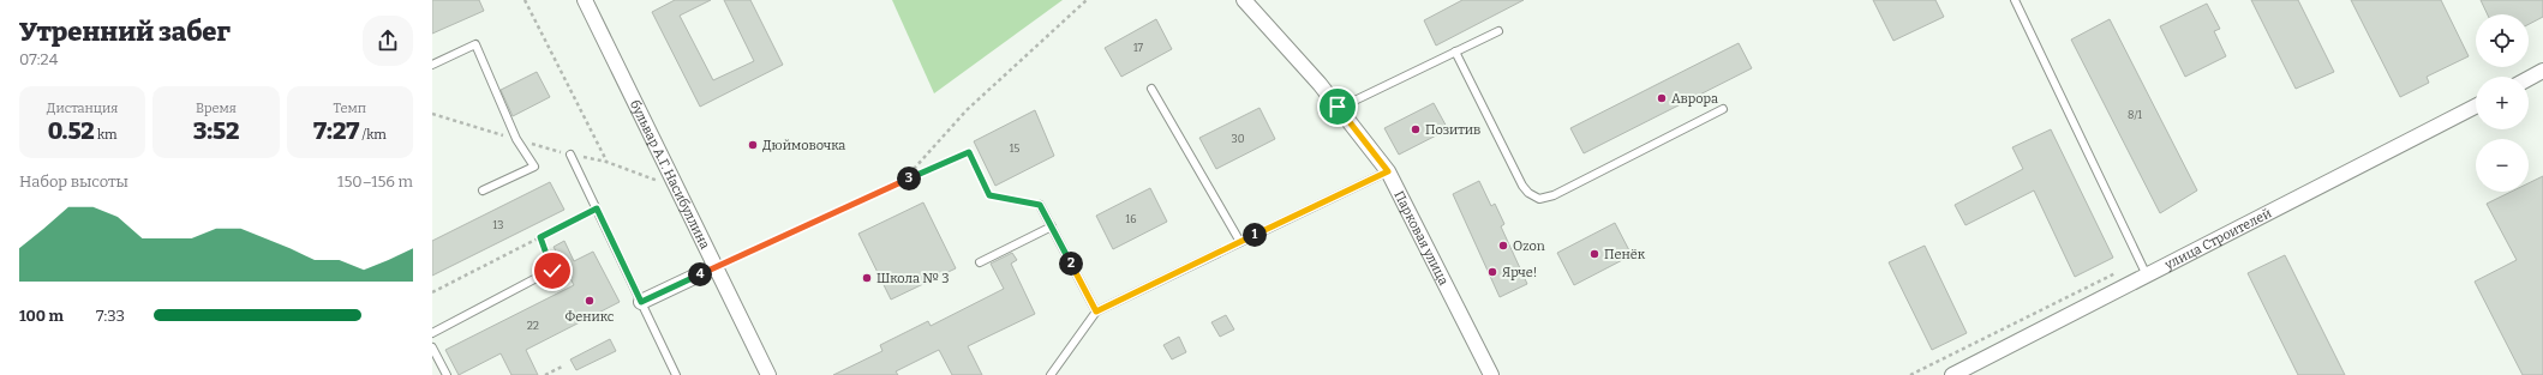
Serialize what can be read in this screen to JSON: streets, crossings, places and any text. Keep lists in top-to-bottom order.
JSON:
{
  "streets": {
    "street": ["бульвар А.Г. Насибуллина", "Парковая улица", "улица Строителей"]
  },
  "places": [
    "Аврора",
    "Позитив",
    "Дюймовочка",
    "Ozon",
    "Пенёк",
    "Ярче!",
    "Школа № 3",
    "Феникс"
  ],
  "house_numbers": [
    "17",
    "8/1",
    "30",
    "15",
    "16",
    "13",
    "22"
  ],
  "page": {
    "heading": ["Утренний забег", "07:24"],
    "map_buttons": ["+", "−"],
    "stats": [
      ["Дистанция", "0.52 km"],
      ["Время", "3:52"],
      ["Темп", "7:27 /km"]
    ],
    "chart": ["Набор высоты", "150–156 m"],
    "pins": [
      "3",
      "1",
      "2",
      "4"
    ],
    "list": [
      {
        "name": "100 m",
        "note": "7:33"
      }
    ]
  }
}
